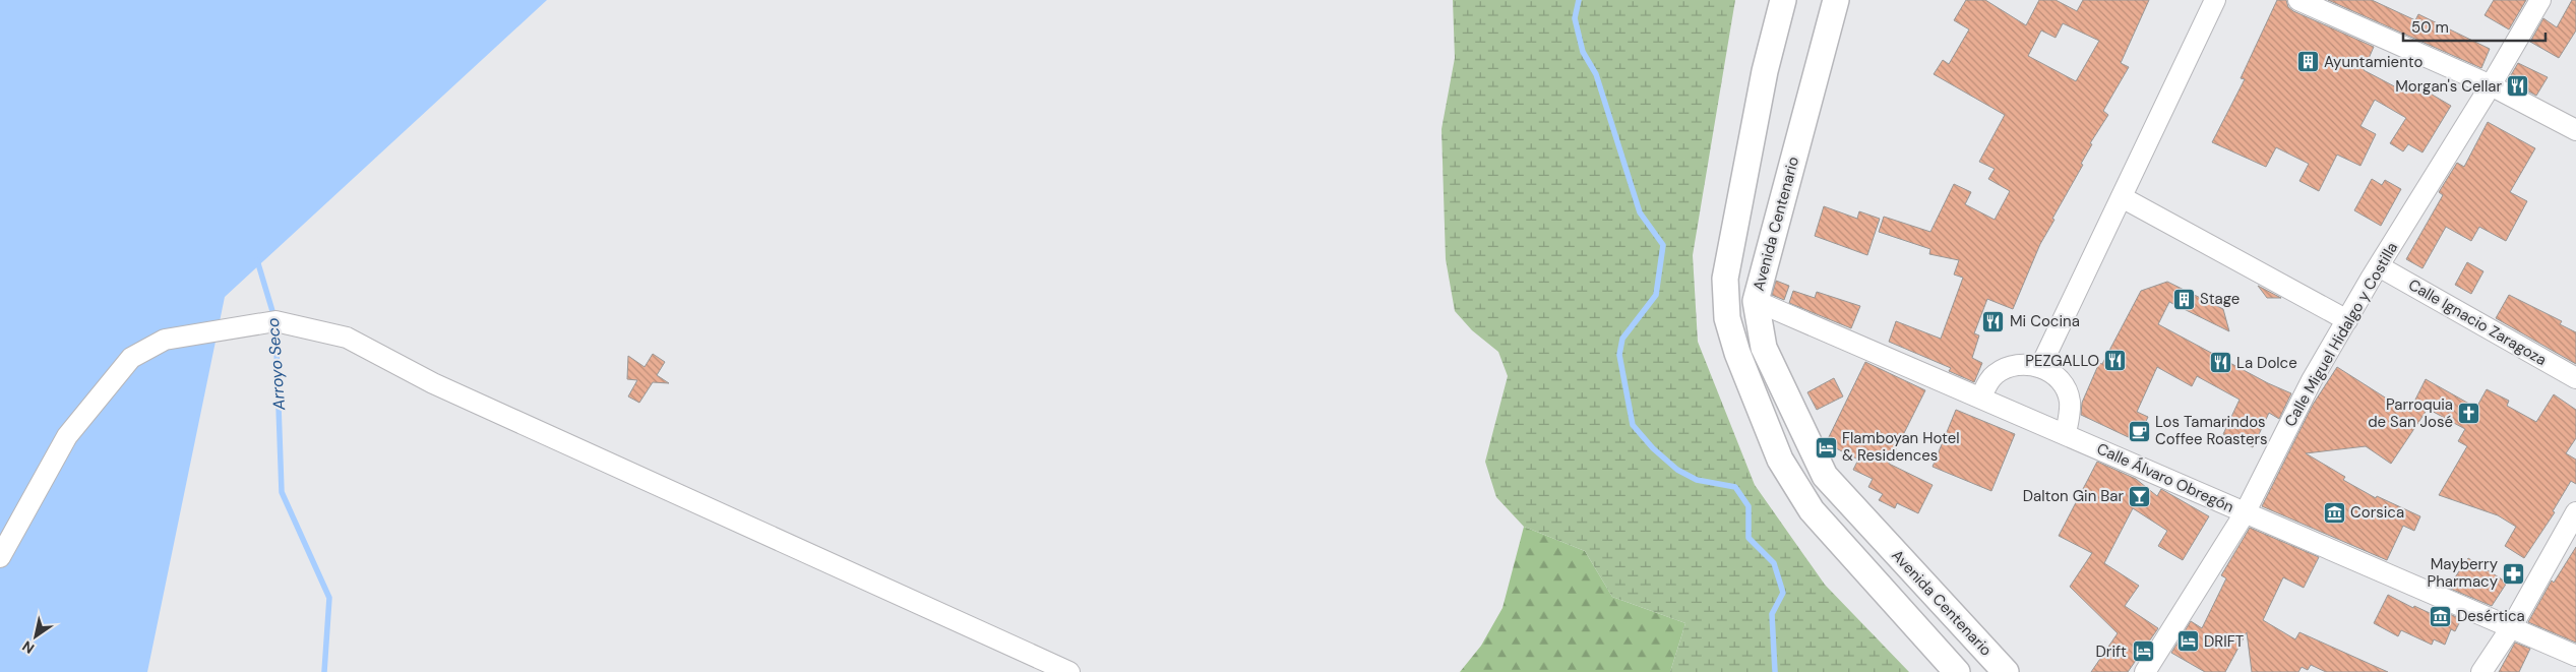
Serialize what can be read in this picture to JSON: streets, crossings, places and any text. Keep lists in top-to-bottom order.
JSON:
{
  "streets": {
    "main road": ["Avenida Centenario"],
    "street": ["Calle Ignacio Zaragoza", "Calle Miguel Hidalgo y Costilla", "Calle Álvaro Obregón"]
  },
  "crossings": [
    ["Avenida Centenario", "Calle Álvaro Obregón"],
    ["Calle Ignacio Zaragoza", "Calle Miguel Hidalgo y Costilla"],
    ["Calle Miguel Hidalgo y Costilla", "Calle Álvaro Obregón"]
  ],
  "water": ["Arroyo Seco"],
  "places": {
    "building": ["Ayuntamiento", "Stage"],
    "restaurant": [
      "Morgan's Cellar",
      "Mi Cocina",
      "PEZGALLO",
      "La Dolce"
    ],
    "church": ["Parroquia de San José"],
    "cafe": ["Los Tamarindos Coffee Roasters"],
    "hotel": ["Flamboyan Hotel & Residences", "DRIFT", "Drift"],
    "bar": ["Dalton Gin Bar"],
    "museum": ["Corsica", "Desértica"],
    "pharmacy": ["Mayberry Pharmacy"]
  },
  "scale_bar": "50 m",
  "north": "bottom left"
}
